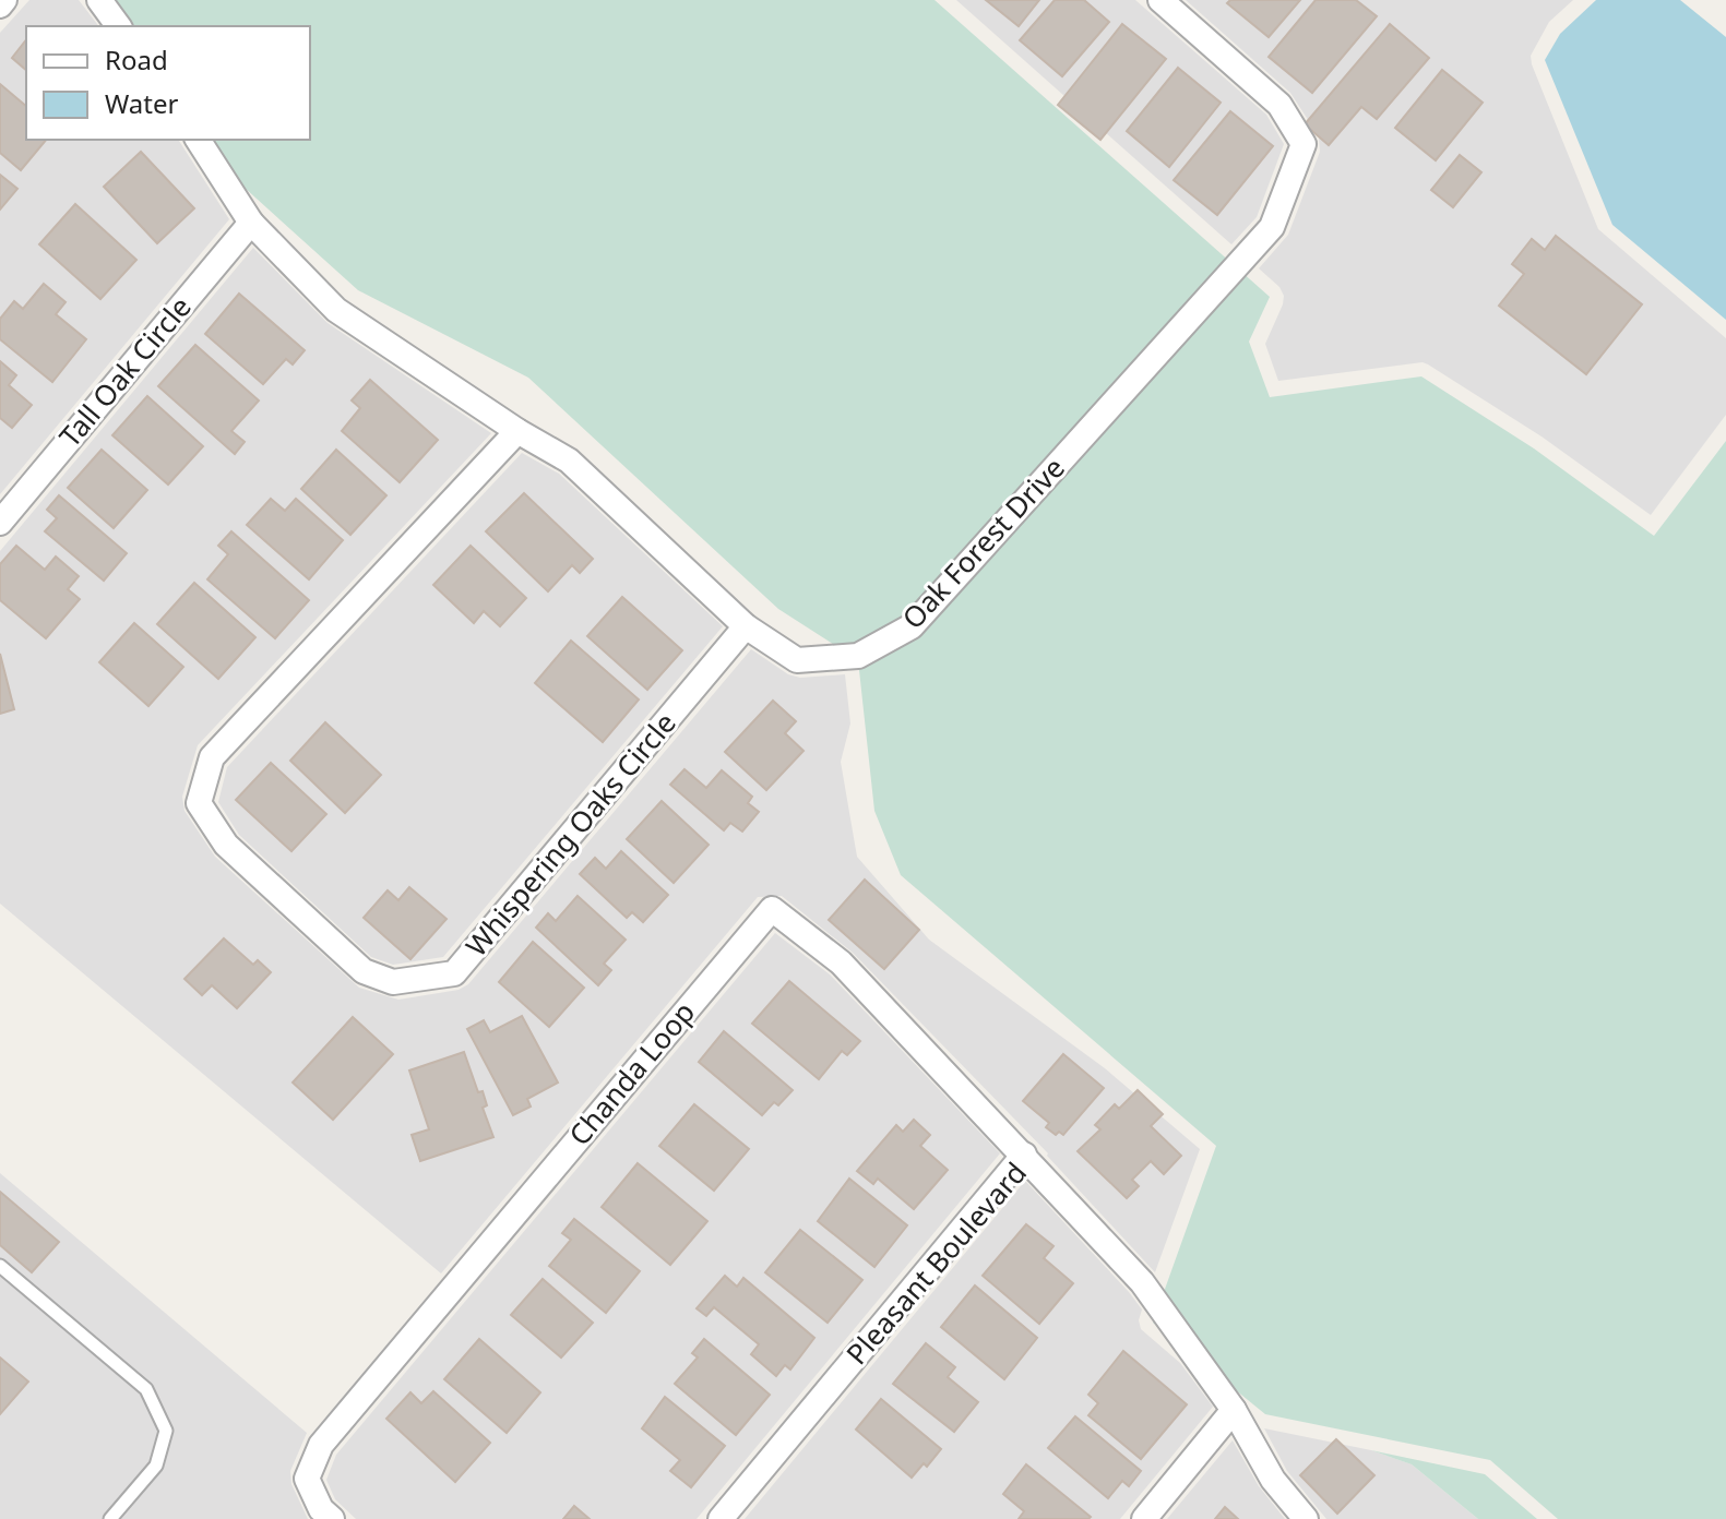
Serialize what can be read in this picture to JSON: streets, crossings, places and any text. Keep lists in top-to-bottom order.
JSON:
{
  "streets": {
    "street": [
      "Tall Oak Circle",
      "Oak Forest Drive",
      "Whispering Oaks Circle",
      "Chanda Loop",
      "Pleasant Boulevard"
    ]
  },
  "crossings": [
    ["Tall Oak Circle", "Oak Forest Drive"],
    ["Oak Forest Drive", "Whispering Oaks Circle"],
    ["Chanda Loop", "Pleasant Boulevard"]
  ],
  "legend": ["Road", "Water"]
}
